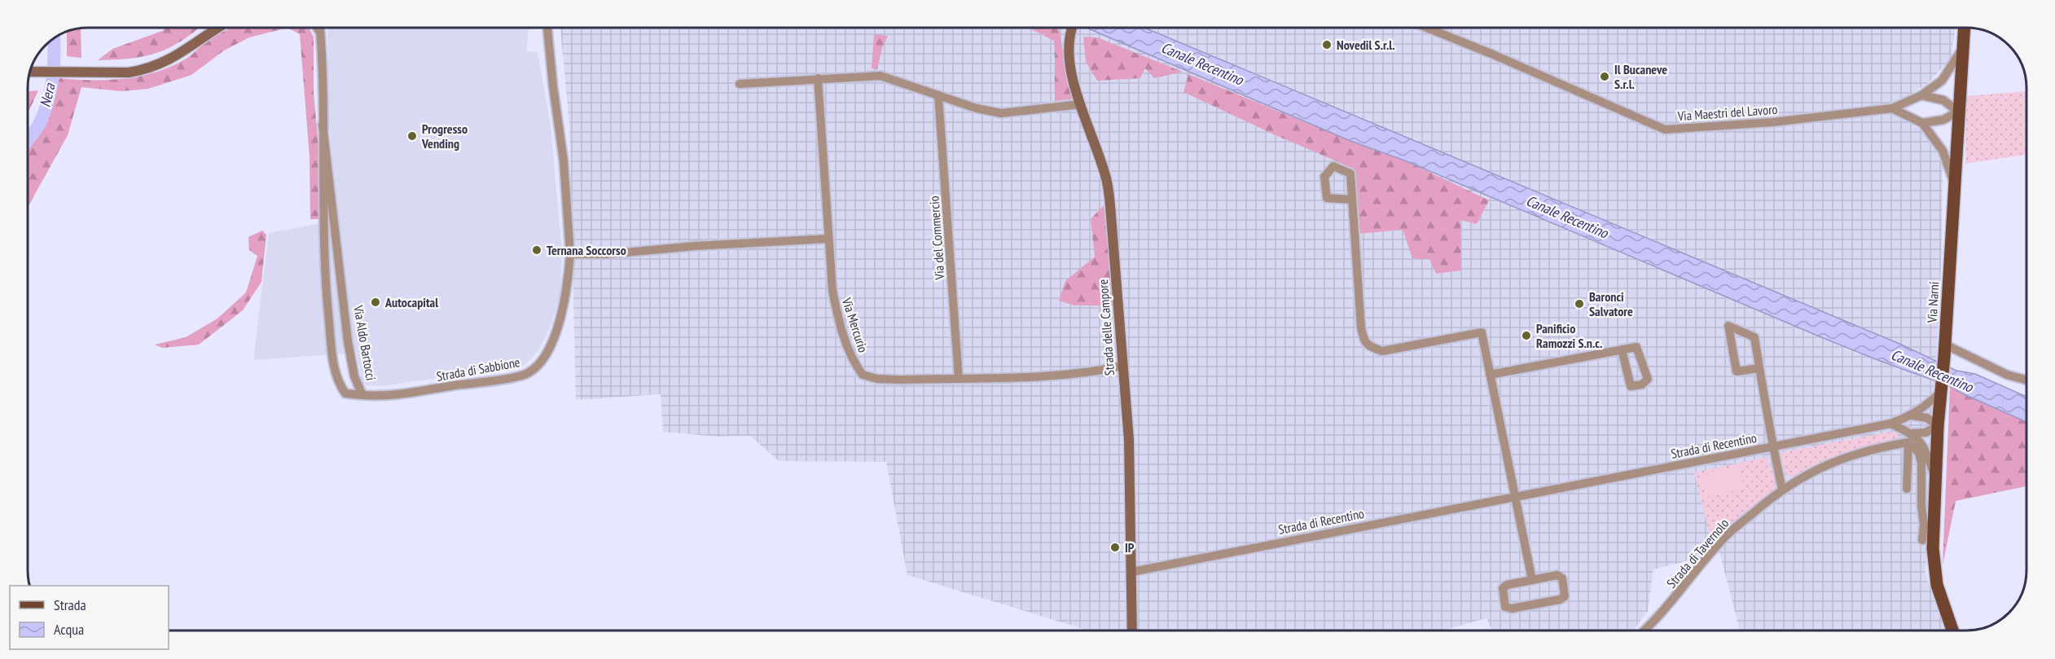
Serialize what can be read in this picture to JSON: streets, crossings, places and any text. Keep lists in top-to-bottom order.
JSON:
{
  "streets": {
    "main road": ["Via Narni"],
    "street": [
      "Via Maestri del Lavoro",
      "Via del Commercio",
      "Via Mercurio",
      "Strada delle Campore",
      "Via Aldo Bartocci",
      "Strada di Sabbione",
      "Strada di Recentino",
      "Strada di Tavernolo"
    ]
  },
  "crossings": [
    ["Via Maestri del Lavoro", "Via Narni"],
    ["Via del Commercio", "Via Mercurio"],
    ["Via Narni", "Strada di Recentino"],
    ["Via Mercurio", "Strada delle Campore"],
    ["Strada delle Campore", "Strada di Recentino"],
    ["Via Aldo Bartocci", "Strada di Sabbione"]
  ],
  "water": ["Canale Recentino", "Nera"],
  "places": [
    "Novedil S.r.l.",
    "Il Bucaneve S.r.l.",
    "Progresso Vending",
    "Ternana Soccorso",
    "Autocapital",
    "Baronci Salvatore",
    "Panificio Ramozzi S.n.c.",
    "IP"
  ],
  "legend": ["Strada", "Acqua"]
}
